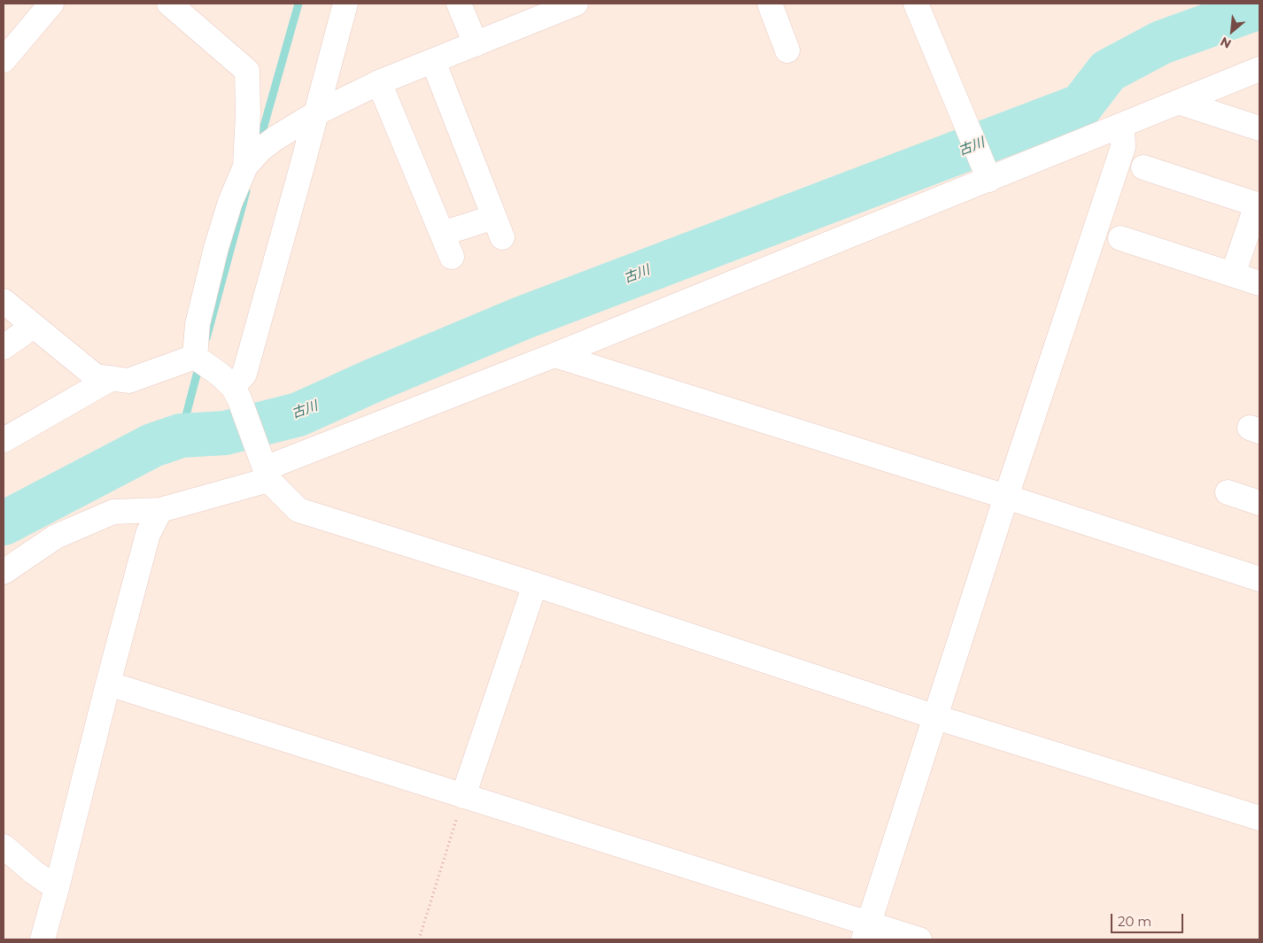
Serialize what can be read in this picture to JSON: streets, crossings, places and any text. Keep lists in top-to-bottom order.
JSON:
{
  "water": ["古川"],
  "scale_bar": "20 m",
  "north": "bottom left"
}
